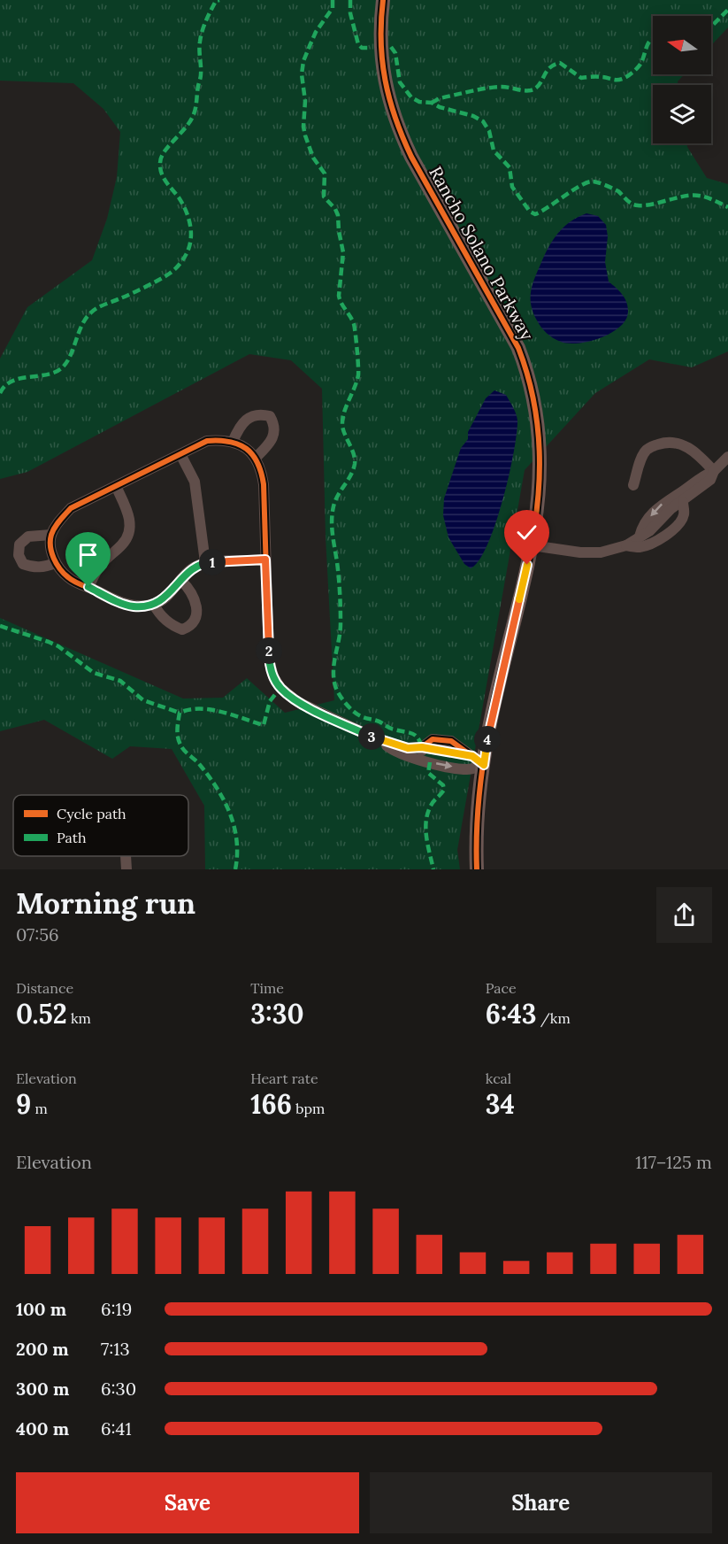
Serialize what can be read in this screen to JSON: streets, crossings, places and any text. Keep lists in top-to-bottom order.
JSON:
{
  "streets": {
    "street": ["Rancho Solano Parkway"]
  },
  "legend": ["Cycle path", "Path"],
  "north": "left",
  "page": {
    "pins": [
      "1",
      "2",
      "3",
      "4"
    ],
    "heading": ["Morning run", "07:56"],
    "stats": [
      ["Distance", "0.52 km"],
      ["Time", "3:30"],
      ["Pace", "6:43 /km"],
      ["Elevation", "9 m"],
      ["Heart rate", "166 bpm"],
      ["kcal", "34"]
    ],
    "chart": ["Elevation", "117–125 m"],
    "list": [
      {
        "name": "100 m",
        "note": "6:19"
      },
      {
        "name": "200 m",
        "note": "7:13"
      },
      {
        "name": "300 m",
        "note": "6:30"
      },
      {
        "name": "400 m",
        "note": "6:41"
      }
    ],
    "buttons": ["Save", "Share"]
  }
}
